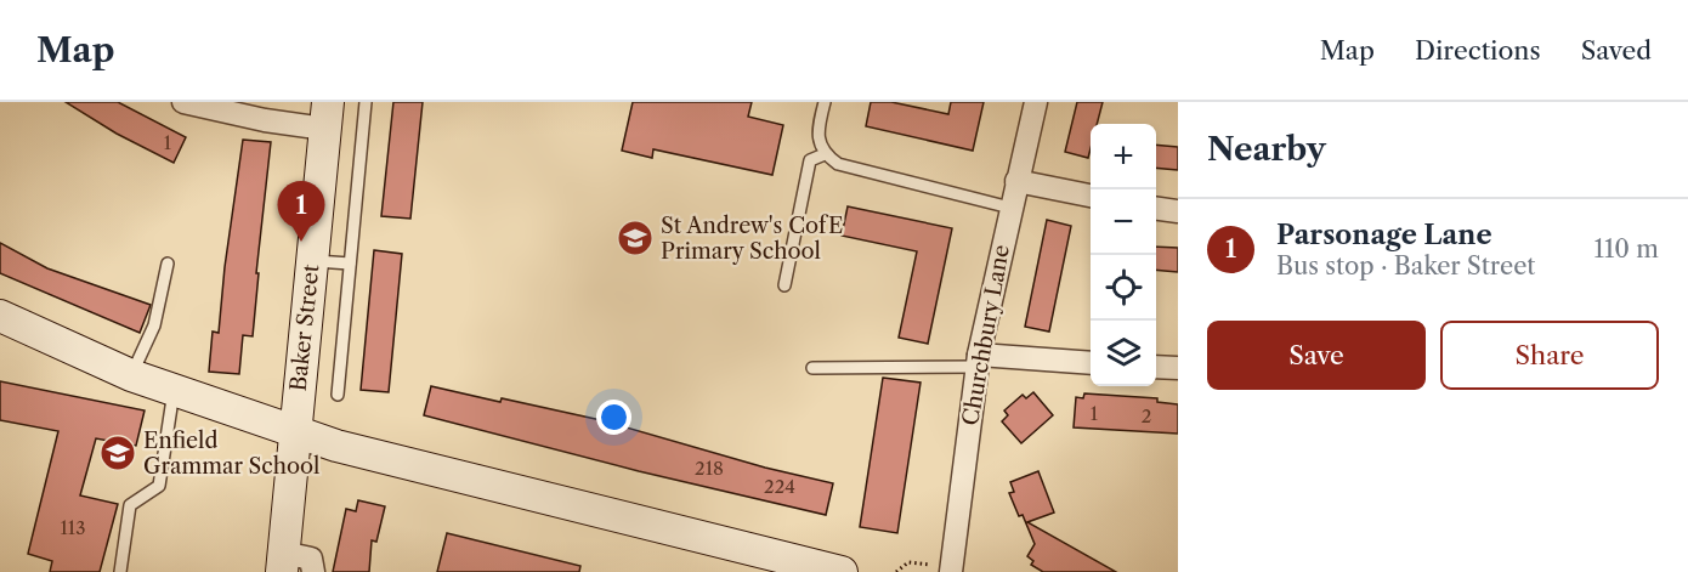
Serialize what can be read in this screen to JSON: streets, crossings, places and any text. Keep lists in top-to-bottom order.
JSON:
{
  "streets": {
    "street": ["Baker Street", "Churchbury Lane"]
  },
  "places": {
    "school or university": ["St Andrew's CofE Primary School", "Enfield Grammar School"]
  },
  "house_numbers": [
    "1",
    "1",
    "2",
    "218",
    "224",
    "113"
  ],
  "page": {
    "header": "Map",
    "nav": ["Map", "Directions", "Saved"],
    "heading": "Nearby",
    "map_buttons": ["+", "−"],
    "pins": "1",
    "list": [
      {
        "mark": "1",
        "name": "Parsonage Lane",
        "note": "Bus stop · Baker Street",
        "value": "110 m"
      }
    ],
    "buttons": ["Save", "Share"]
  }
}
